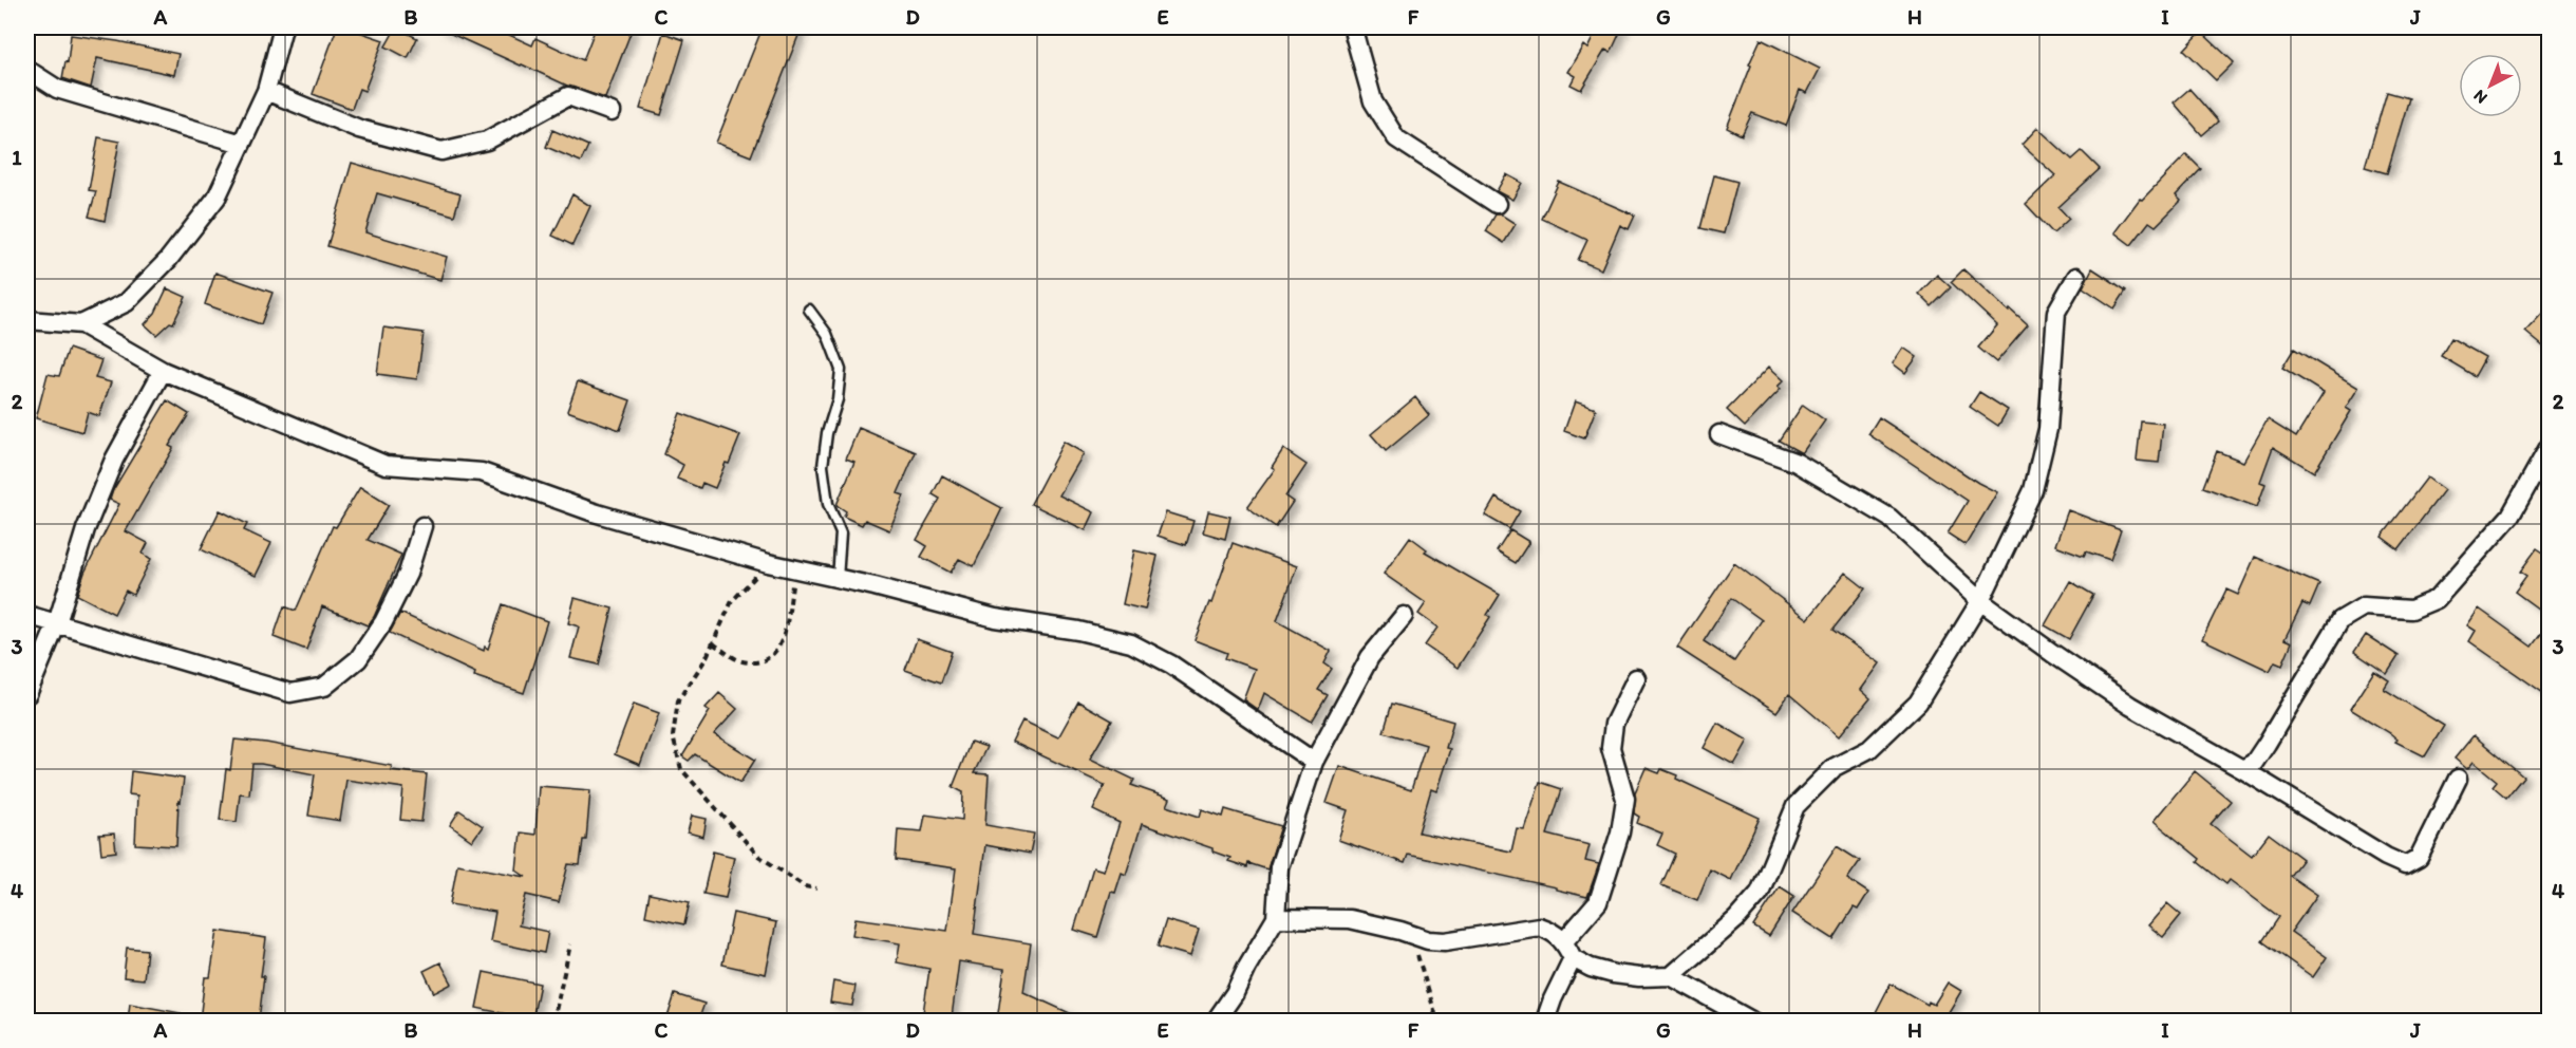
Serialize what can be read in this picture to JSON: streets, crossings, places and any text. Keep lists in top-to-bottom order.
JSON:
{
  "north": "bottom left",
  "grid": {
    "columns": [
      "A",
      "B",
      "C",
      "D",
      "E",
      "F",
      "G",
      "H",
      "I",
      "J"
    ],
    "rows": [
      "1",
      "2",
      "3",
      "4"
    ]
  }
}
